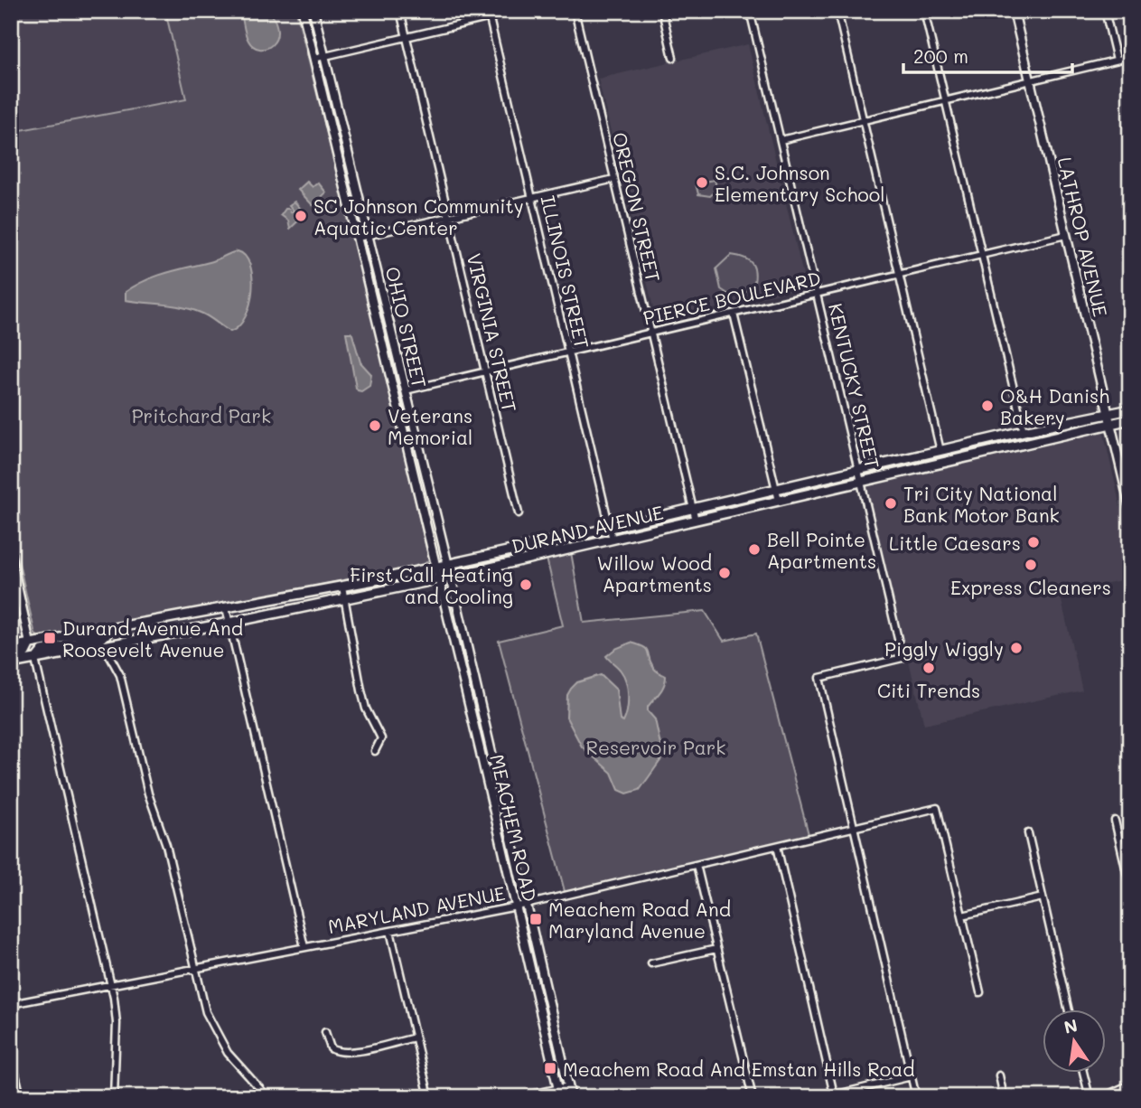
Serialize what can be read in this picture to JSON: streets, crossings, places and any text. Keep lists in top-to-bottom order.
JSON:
{
  "streets": {
    "main road": ["DURAND AVENUE"],
    "street": [
      "OREGON STREET",
      "LATHROP AVENUE",
      "ILLINOIS STREET",
      "PIERCE BOULEVARD",
      "OHIO STREET",
      "VIRGINIA STREET",
      "KENTUCKY STREET",
      "MEACHEM ROAD",
      "MARYLAND AVENUE"
    ]
  },
  "crossings": [
    ["OREGON STREET", "PIERCE BOULEVARD"],
    ["OREGON STREET", "DURAND AVENUE"],
    ["LATHROP AVENUE", "PIERCE BOULEVARD"],
    ["LATHROP AVENUE", "DURAND AVENUE"],
    ["ILLINOIS STREET", "PIERCE BOULEVARD"],
    ["ILLINOIS STREET", "DURAND AVENUE"],
    ["PIERCE BOULEVARD", "OHIO STREET"],
    ["PIERCE BOULEVARD", "VIRGINIA STREET"],
    ["PIERCE BOULEVARD", "KENTUCKY STREET"],
    ["OHIO STREET", "DURAND AVENUE"],
    ["OHIO STREET", "MEACHEM ROAD"],
    ["KENTUCKY STREET", "DURAND AVENUE"],
    ["KENTUCKY STREET", "MARYLAND AVENUE"],
    ["DURAND AVENUE", "MEACHEM ROAD"],
    ["MEACHEM ROAD", "MARYLAND AVENUE"]
  ],
  "parks": ["Pritchard Park", "Reservoir Park"],
  "places": {
    "other": [
      "S.C. Johnson Elementary School",
      "SC Johnson Community Aquatic Center",
      "O&H Danish Bakery",
      "Veterans Memorial",
      "Tri City National Bank Motor Bank",
      "Little Caesars",
      "Bell Pointe Apartments",
      "Express Cleaners",
      "Willow Wood Apartments",
      "First Call Heating and Cooling",
      "Piggly Wiggly",
      "Citi Trends"
    ],
    "transit": ["Durand Avenue And Roosevelt Avenue", "Meachem Road And Maryland Avenue", "Meachem Road And Emstan Hills Road"]
  },
  "scale_bar": "200 m",
  "north": "top"
}
